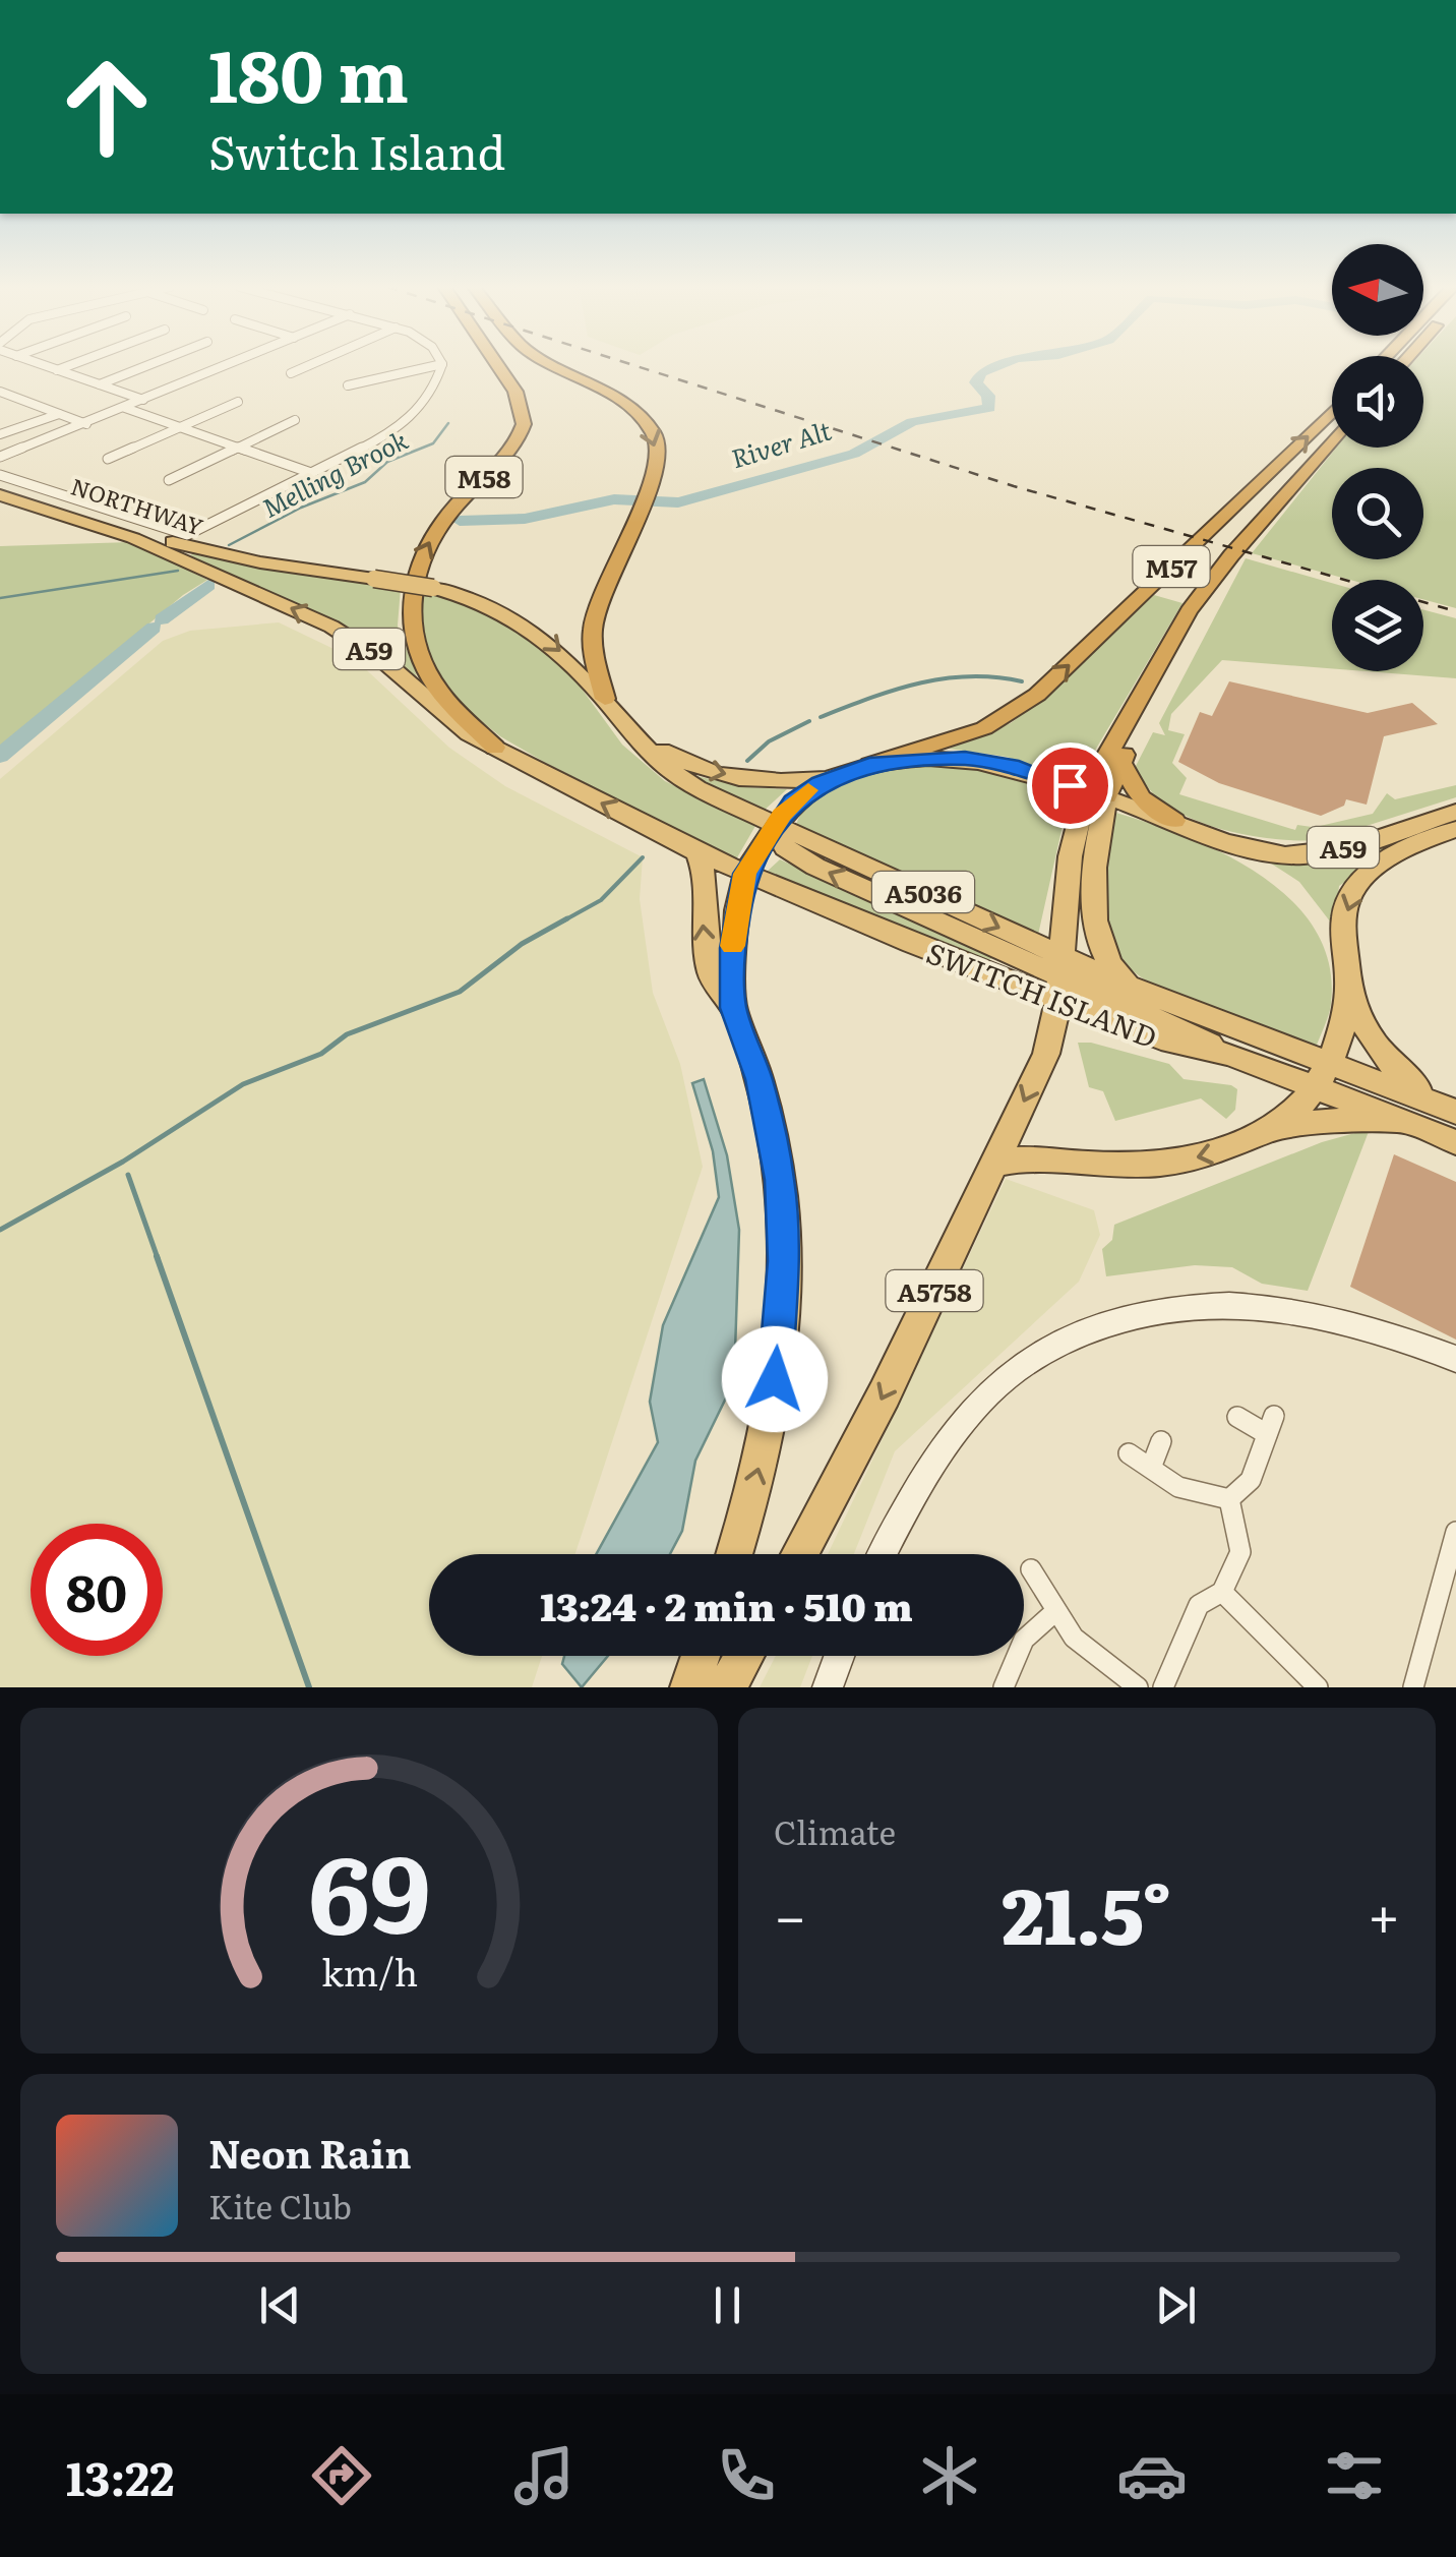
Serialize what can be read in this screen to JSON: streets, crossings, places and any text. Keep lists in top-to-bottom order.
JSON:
{
  "streets": {
    "highway": [
      "M58",
      "NORTHWAY",
      "M57",
      "A59",
      "A5036",
      "SWITCH ISLAND",
      "A5758"
    ]
  },
  "crossings": [
    ["M58", "NORTHWAY"],
    ["M58", "A59"],
    ["NORTHWAY", "A59"],
    ["M57", "A59"],
    ["A59", "A5036"],
    ["A59", "SWITCH ISLAND"],
    ["A5036", "SWITCH ISLAND"],
    ["SWITCH ISLAND", "A5758"]
  ],
  "water": ["River Alt", "Melling Brook"],
  "north": "left",
  "page": {
    "turn": ["180 m", "Switch Island"],
    "limit": "80",
    "trip": "13:24 · 2 min · 510 m",
    "tile": "Climate",
    "heat": ["−", "21.5°", "+"],
    "song": ["Neon Rain", "Kite Club"],
    "tabs": "13:22",
    "gauge": ["69", "km/h"]
  }
}
